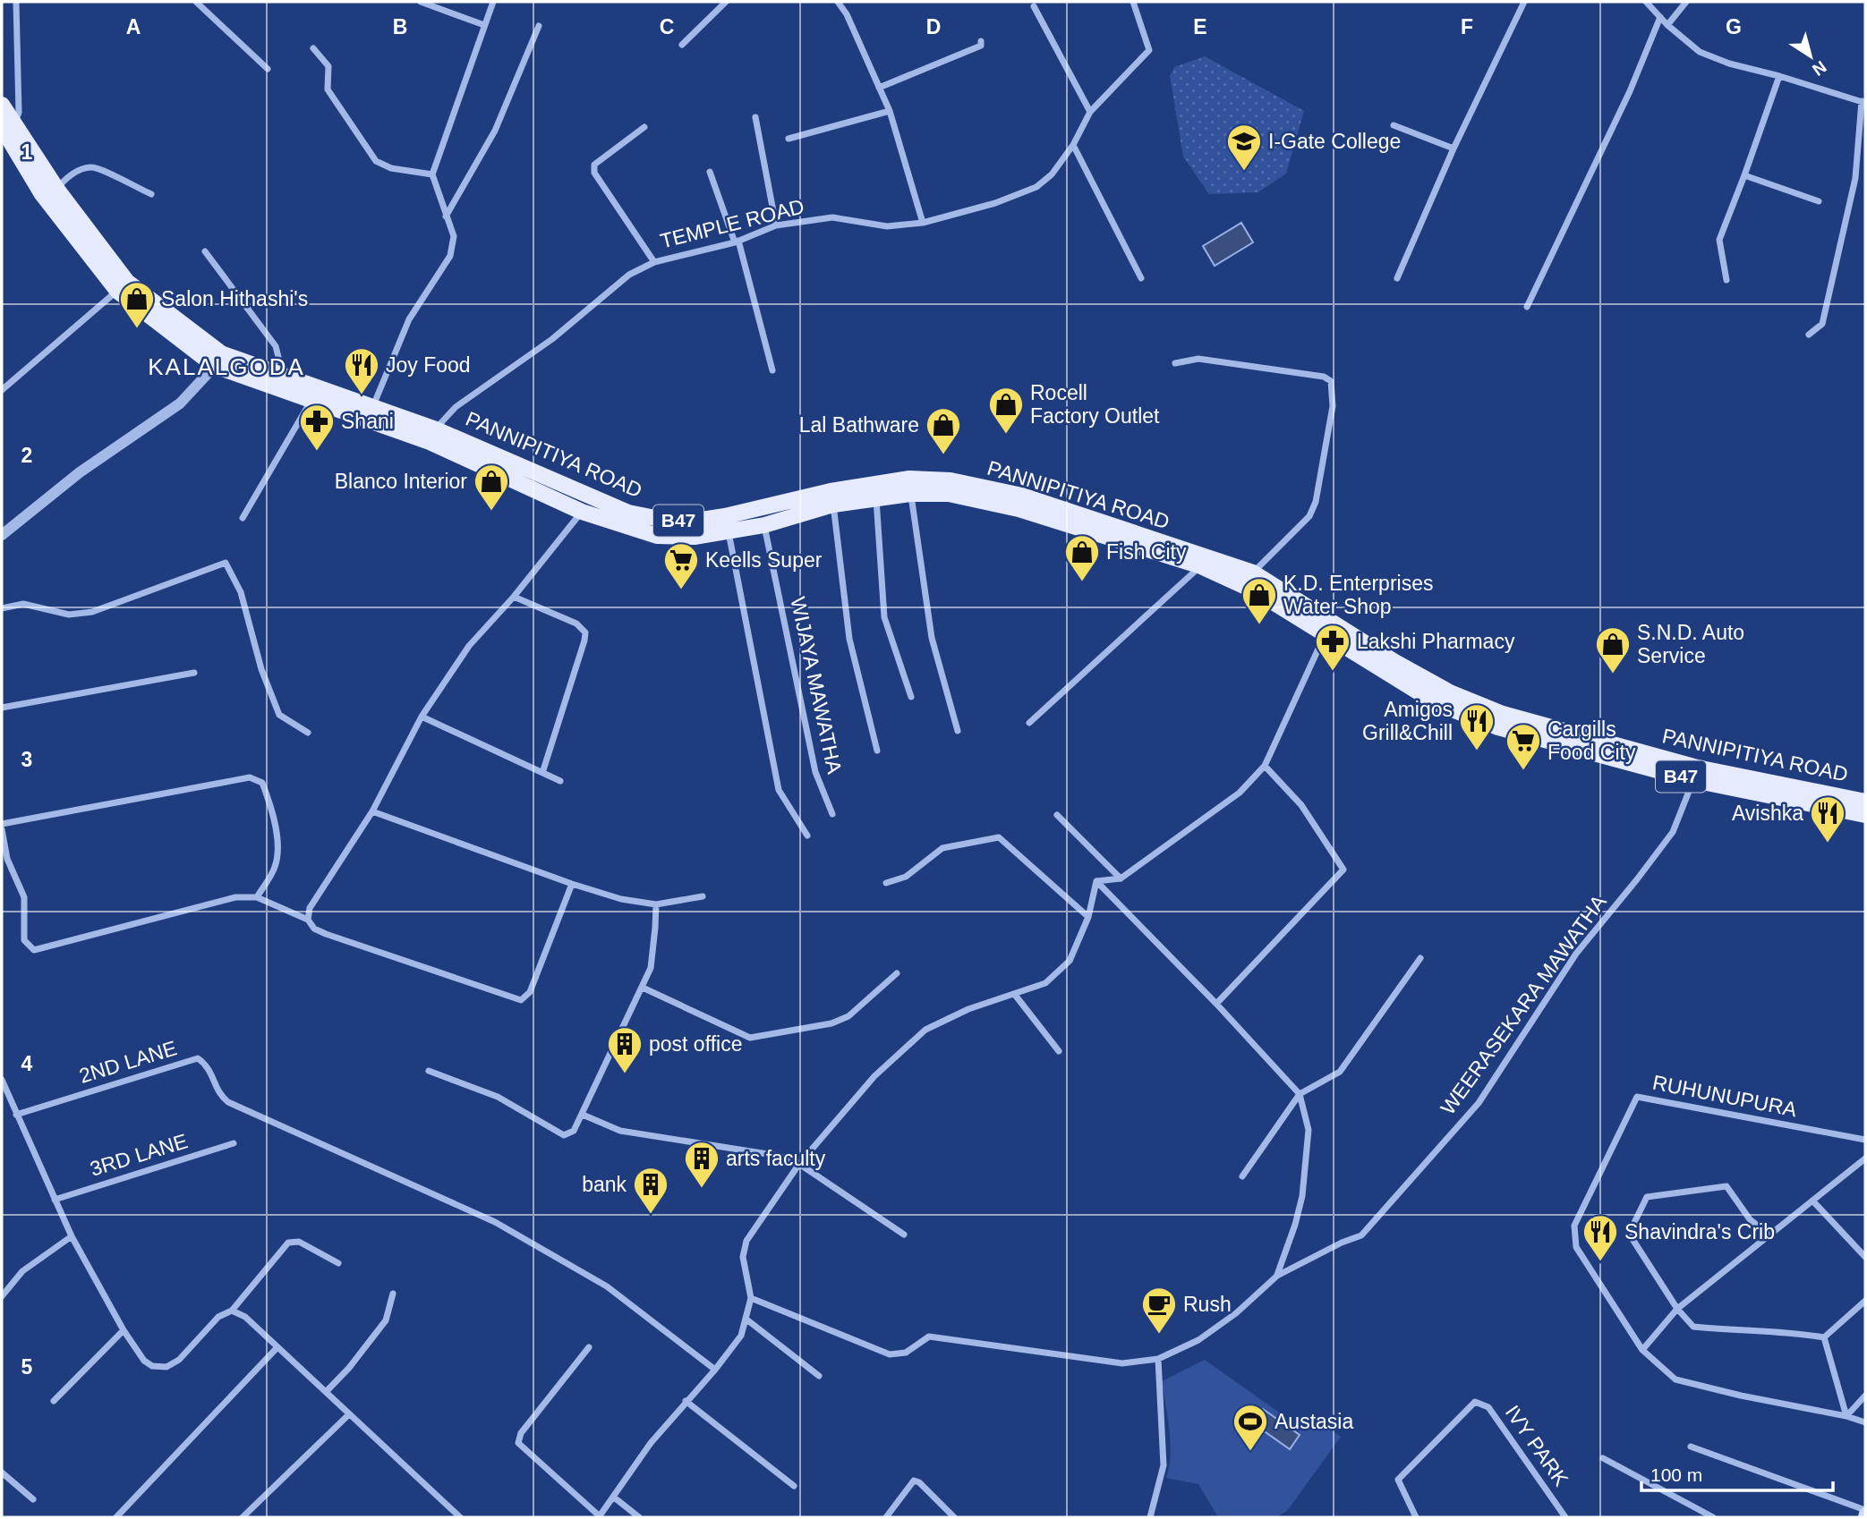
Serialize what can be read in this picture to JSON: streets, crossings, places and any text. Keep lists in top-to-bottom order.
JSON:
{
  "streets": {
    "main road": ["PANNIPITIYA ROAD", "B47"],
    "street": [
      "TEMPLE ROAD",
      "WIJAYA MAWATHA",
      "WEERASEKARA MAWATHA",
      "2ND LANE",
      "RUHUNUPURA",
      "3RD LANE",
      "IVY PARK"
    ]
  },
  "crossings": [
    ["TEMPLE ROAD", "PANNIPITIYA ROAD"],
    ["PANNIPITIYA ROAD", "WIJAYA MAWATHA"],
    ["PANNIPITIYA ROAD", "WEERASEKARA MAWATHA"]
  ],
  "districts": ["KALALGODA"],
  "places": {
    "school or university": ["I-Gate College"],
    "shop": [
      "Salon Hithashi's",
      "Rocell Factory Outlet",
      "Lal Bathware",
      "Blanco Interior",
      "Fish City",
      "K.D. Enterprises Water Shop",
      "S.N.D. Auto Service"
    ],
    "restaurant": [
      "Joy Food",
      "Amigos Grill&Chill",
      "Avishka",
      "Shavindra's Crib"
    ],
    "pharmacy": ["Shani", "Lakshi Pharmacy"],
    "supermarket": ["Keells Super", "Cargills Food City"],
    "building": ["post office", "arts faculty", "bank"],
    "cafe": ["Rush"],
    "sports": ["Austasia"]
  },
  "scale_bar": "100 m",
  "north": "bottom right",
  "grid": {
    "columns": [
      "A",
      "B",
      "C",
      "D",
      "E",
      "F",
      "G"
    ],
    "rows": [
      "1",
      "2",
      "3",
      "4",
      "5"
    ]
  }
}
